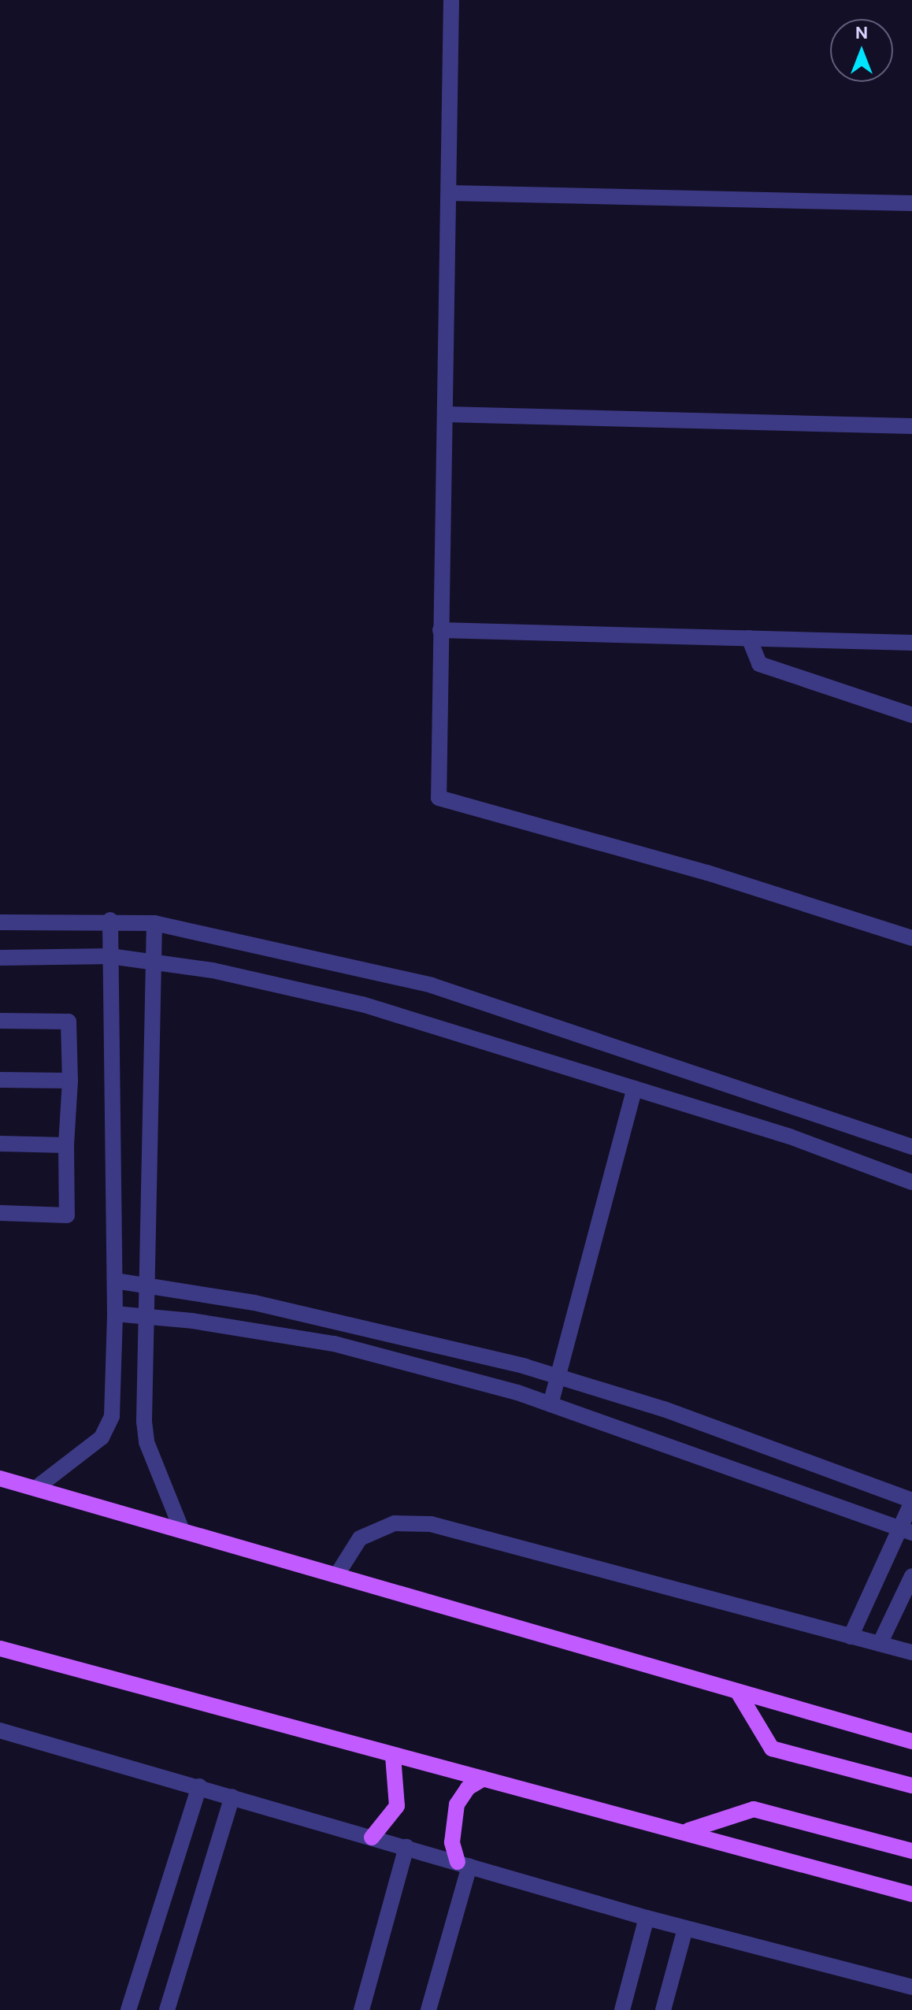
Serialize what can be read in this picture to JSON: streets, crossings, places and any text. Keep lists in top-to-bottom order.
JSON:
{
  "north": "top"
}
